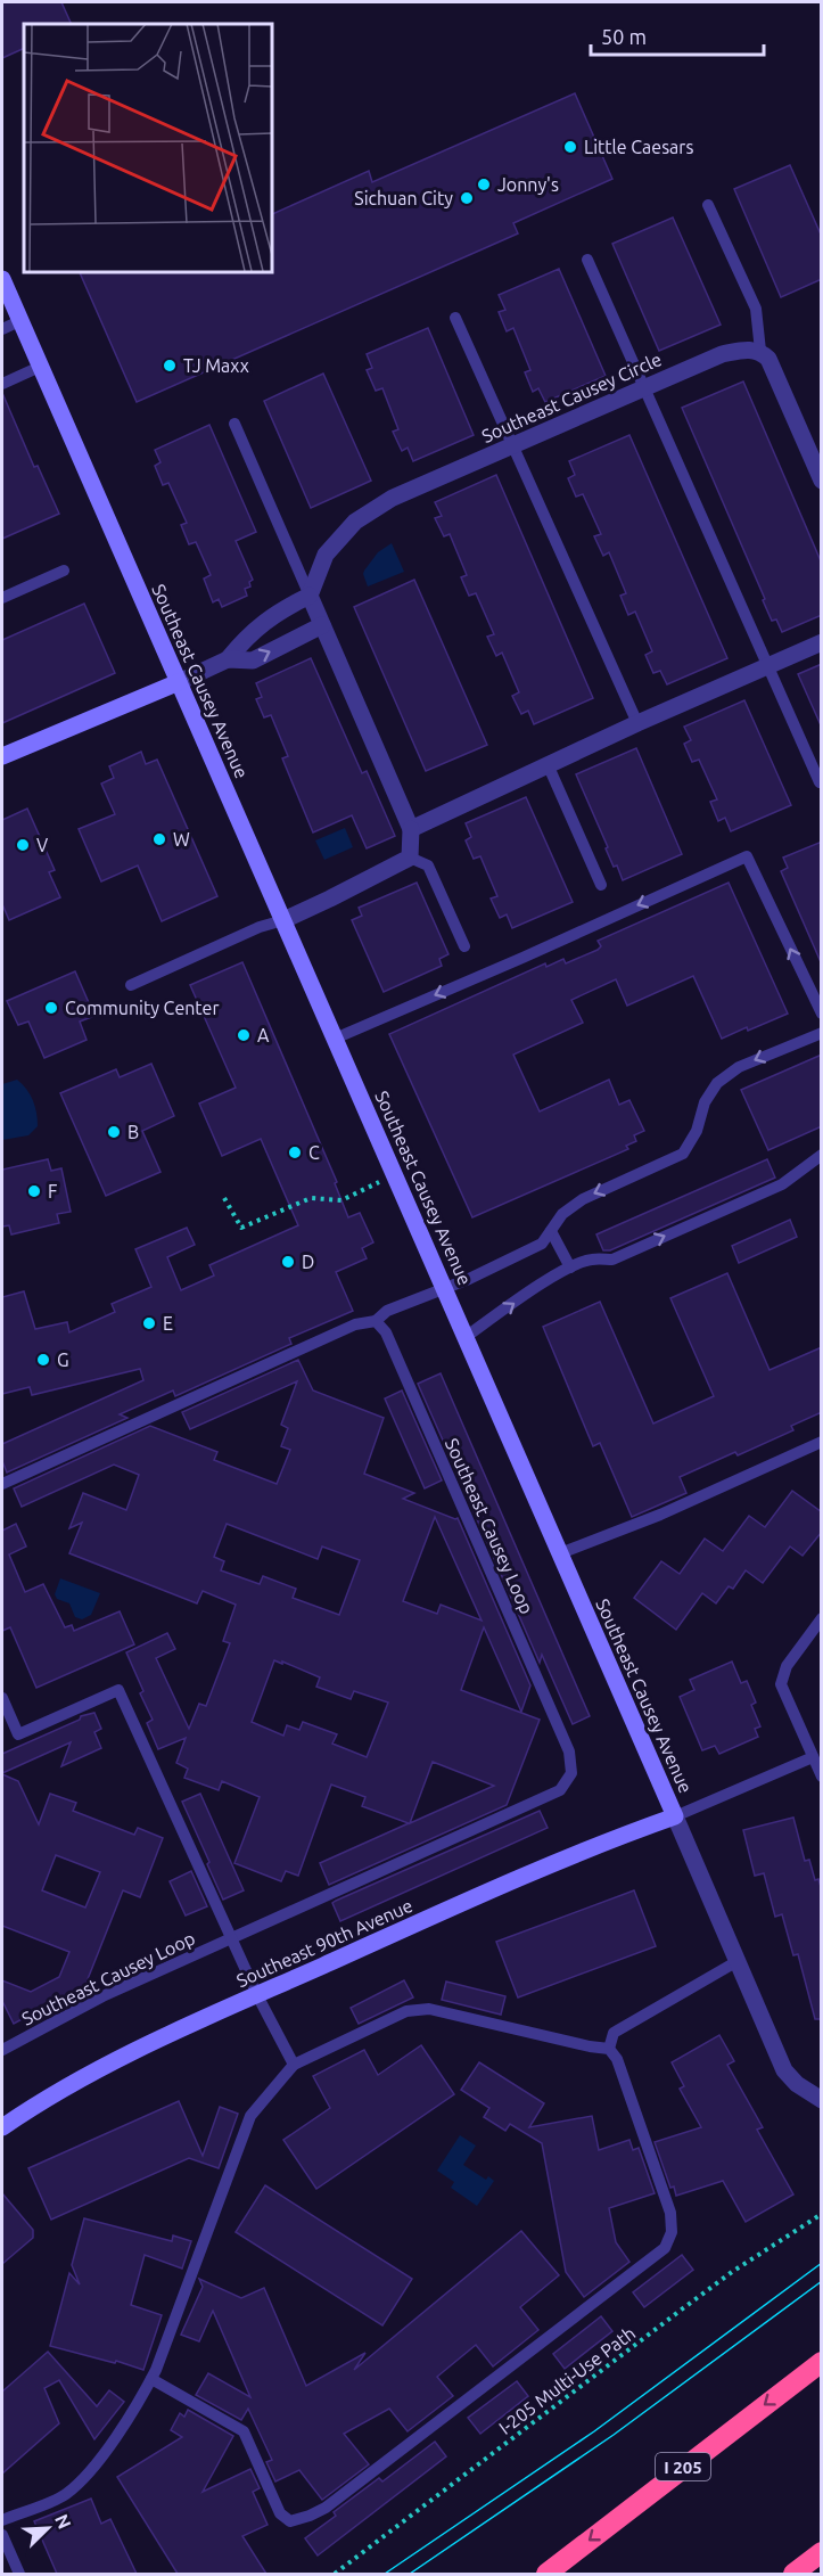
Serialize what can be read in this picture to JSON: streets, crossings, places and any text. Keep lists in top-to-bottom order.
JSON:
{
  "streets": {
    "highway": ["I 205"],
    "street": ["Southeast Causey Circle", "Southeast Causey Avenue", "Southeast 90th Avenue"],
    "lane": ["Southeast Causey Loop"],
    "path": ["I-205 Multi-Use Path"]
  },
  "crossings": [
    ["Southeast Causey Avenue", "Southeast 90th Avenue"]
  ],
  "places": [
    "Little Caesars",
    "Jonny's",
    "Sichuan City",
    "TJ Maxx",
    "W",
    "V",
    "Community Center",
    "A",
    "B",
    "C",
    "F",
    "D",
    "E",
    "G"
  ],
  "scale_bar": "50 m",
  "north": "top right"
}
